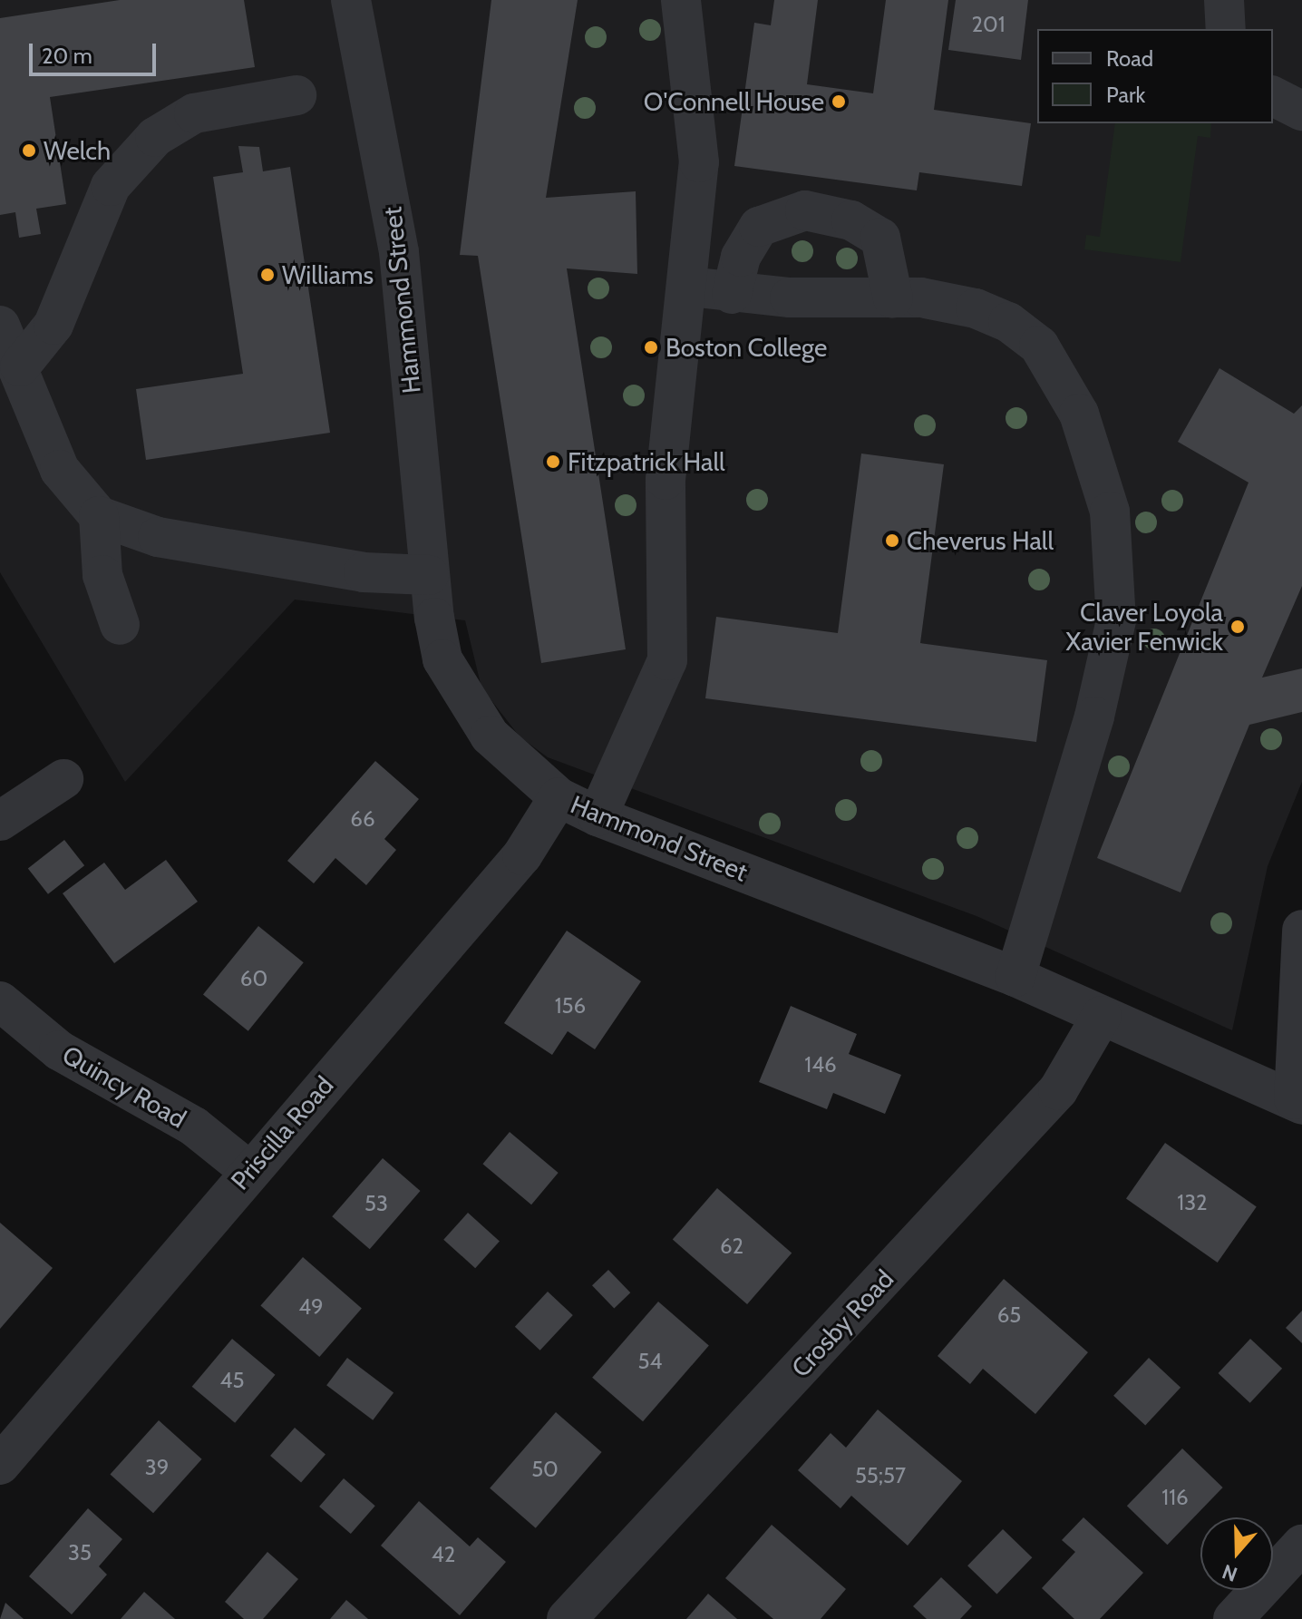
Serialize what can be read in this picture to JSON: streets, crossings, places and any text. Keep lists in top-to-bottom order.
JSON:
{
  "streets": {
    "street": [
      "Hammond Street",
      "Quincy Road",
      "Priscilla Road",
      "Crosby Road"
    ]
  },
  "crossings": [
    ["Hammond Street", "Priscilla Road"],
    ["Hammond Street", "Crosby Road"],
    ["Quincy Road", "Priscilla Road"]
  ],
  "places": [
    "O'Connell House",
    "Welch",
    "Williams",
    "Boston College",
    "Fitzpatrick Hall",
    "Cheverus Hall",
    "Claver Loyola Xavier Fenwick"
  ],
  "house_numbers": [
    "201",
    "66",
    "60",
    "156",
    "146",
    "132",
    "53",
    "62",
    "49",
    "65",
    "54",
    "45",
    "39",
    "50",
    "55;57",
    "116",
    "35",
    "42"
  ],
  "legend": ["Road", "Park"],
  "scale_bar": "20 m",
  "north": "bottom"
}
